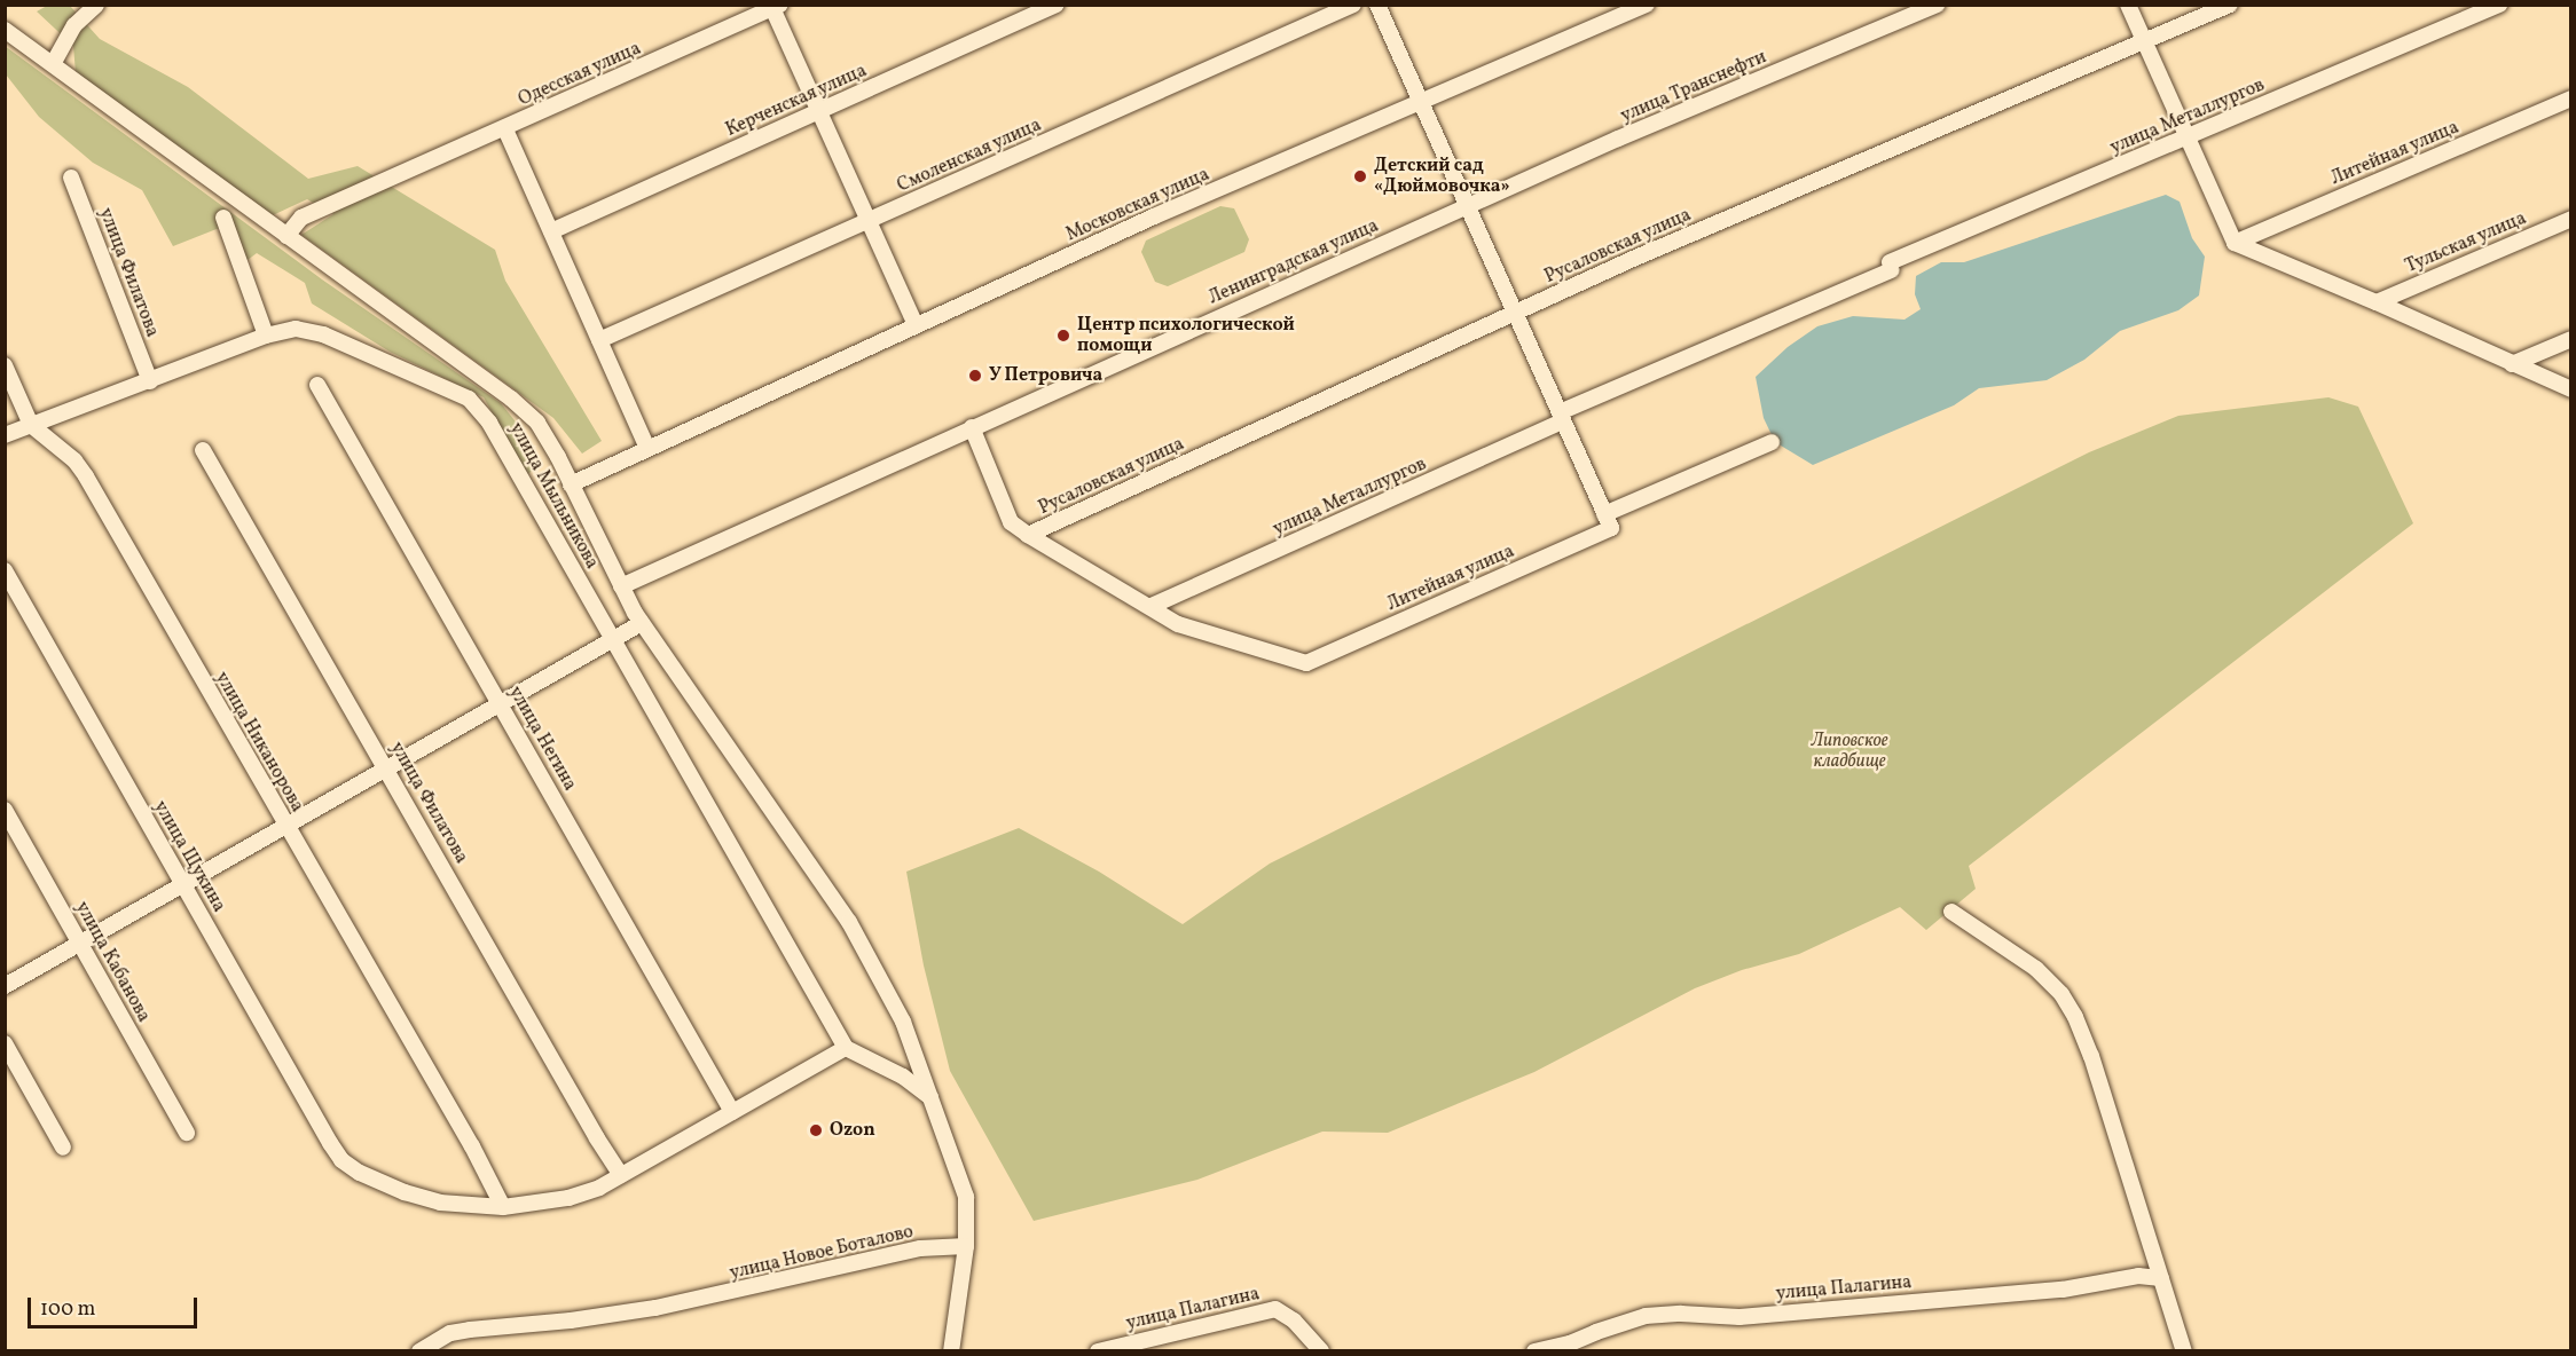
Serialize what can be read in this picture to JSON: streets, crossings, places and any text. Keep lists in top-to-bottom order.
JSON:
{
  "streets": {
    "street": [
      "Одесская улица",
      "улица Транснефти",
      "Керченская улица",
      "улица Металлургов",
      "Литейная улица",
      "Смоленская улица",
      "Московская улица",
      "Тульская улица",
      "Русаловская улица",
      "Ленинградская улица",
      "улица Филатова",
      "улица Мыльникова",
      "улица Негина",
      "улица Никанорова",
      "улица Щукина",
      "улица Кабанова",
      "улица Новое Боталово",
      "улица Палагина"
    ]
  },
  "crossings": [
    ["улица Транснефти", "Ленинградская улица"],
    ["улица Металлургов", "Литейная улица"],
    ["улица Филатова", "улица Мыльникова"],
    ["улица Мыльникова", "улица Никанорова"],
    ["улица Никанорова", "улица Щукина"]
  ],
  "parks": ["Липовское кладбище"],
  "places": [
    "Детский сад «Дюймовочка»",
    "Центр психологической помощи",
    "У Петровича",
    "Ozon"
  ],
  "scale_bar": "100 m"
}
